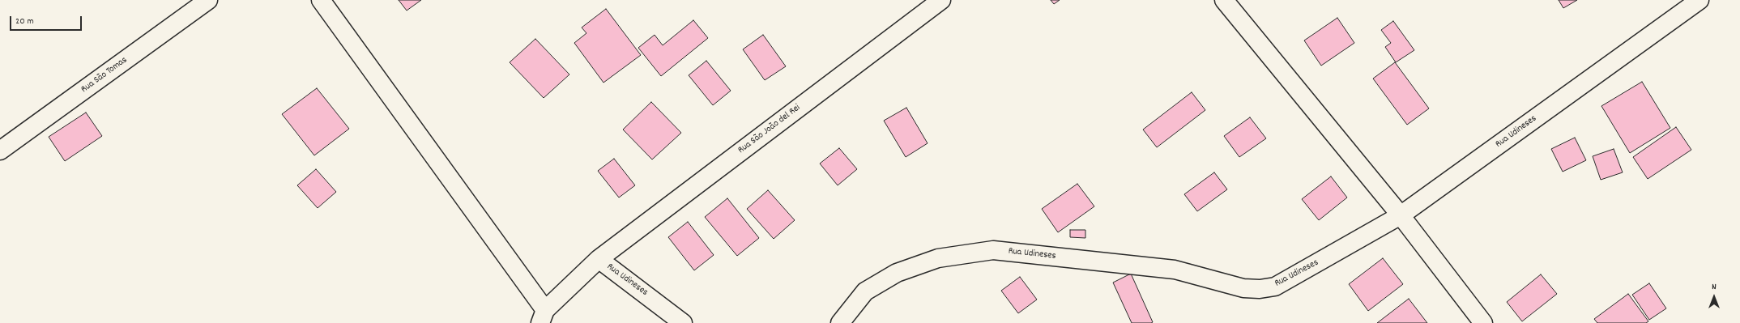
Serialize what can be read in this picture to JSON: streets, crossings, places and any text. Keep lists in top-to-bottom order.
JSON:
{
  "streets": {
    "street": ["Rua São Tomas", "Rua São João del Rei", "Rua Udineses"]
  },
  "crossings": [
    ["Rua São João del Rei", "Rua Udineses"]
  ],
  "scale_bar": "20 m",
  "north": "top"
}
